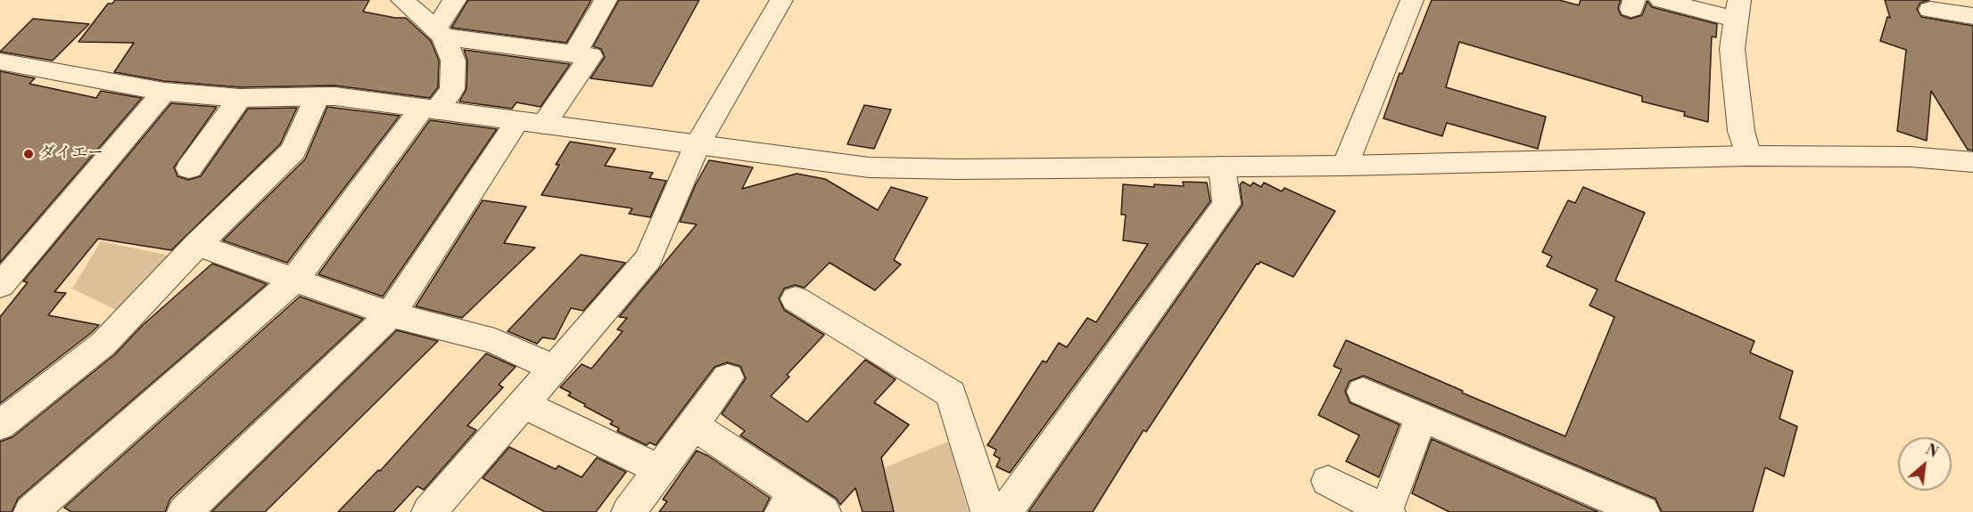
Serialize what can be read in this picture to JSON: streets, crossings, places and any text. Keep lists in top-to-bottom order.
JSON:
{
  "places": ["ダイエー"],
  "north": "top right"
}
